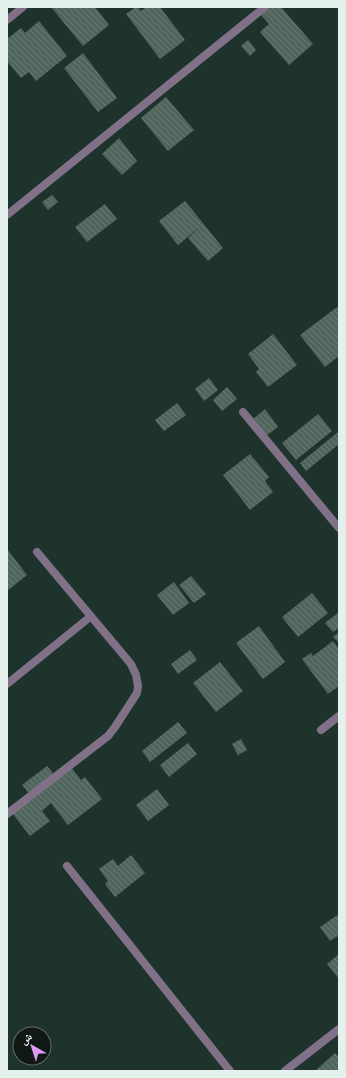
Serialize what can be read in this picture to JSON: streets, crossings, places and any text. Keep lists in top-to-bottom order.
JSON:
{
  "north": "top left"
}
